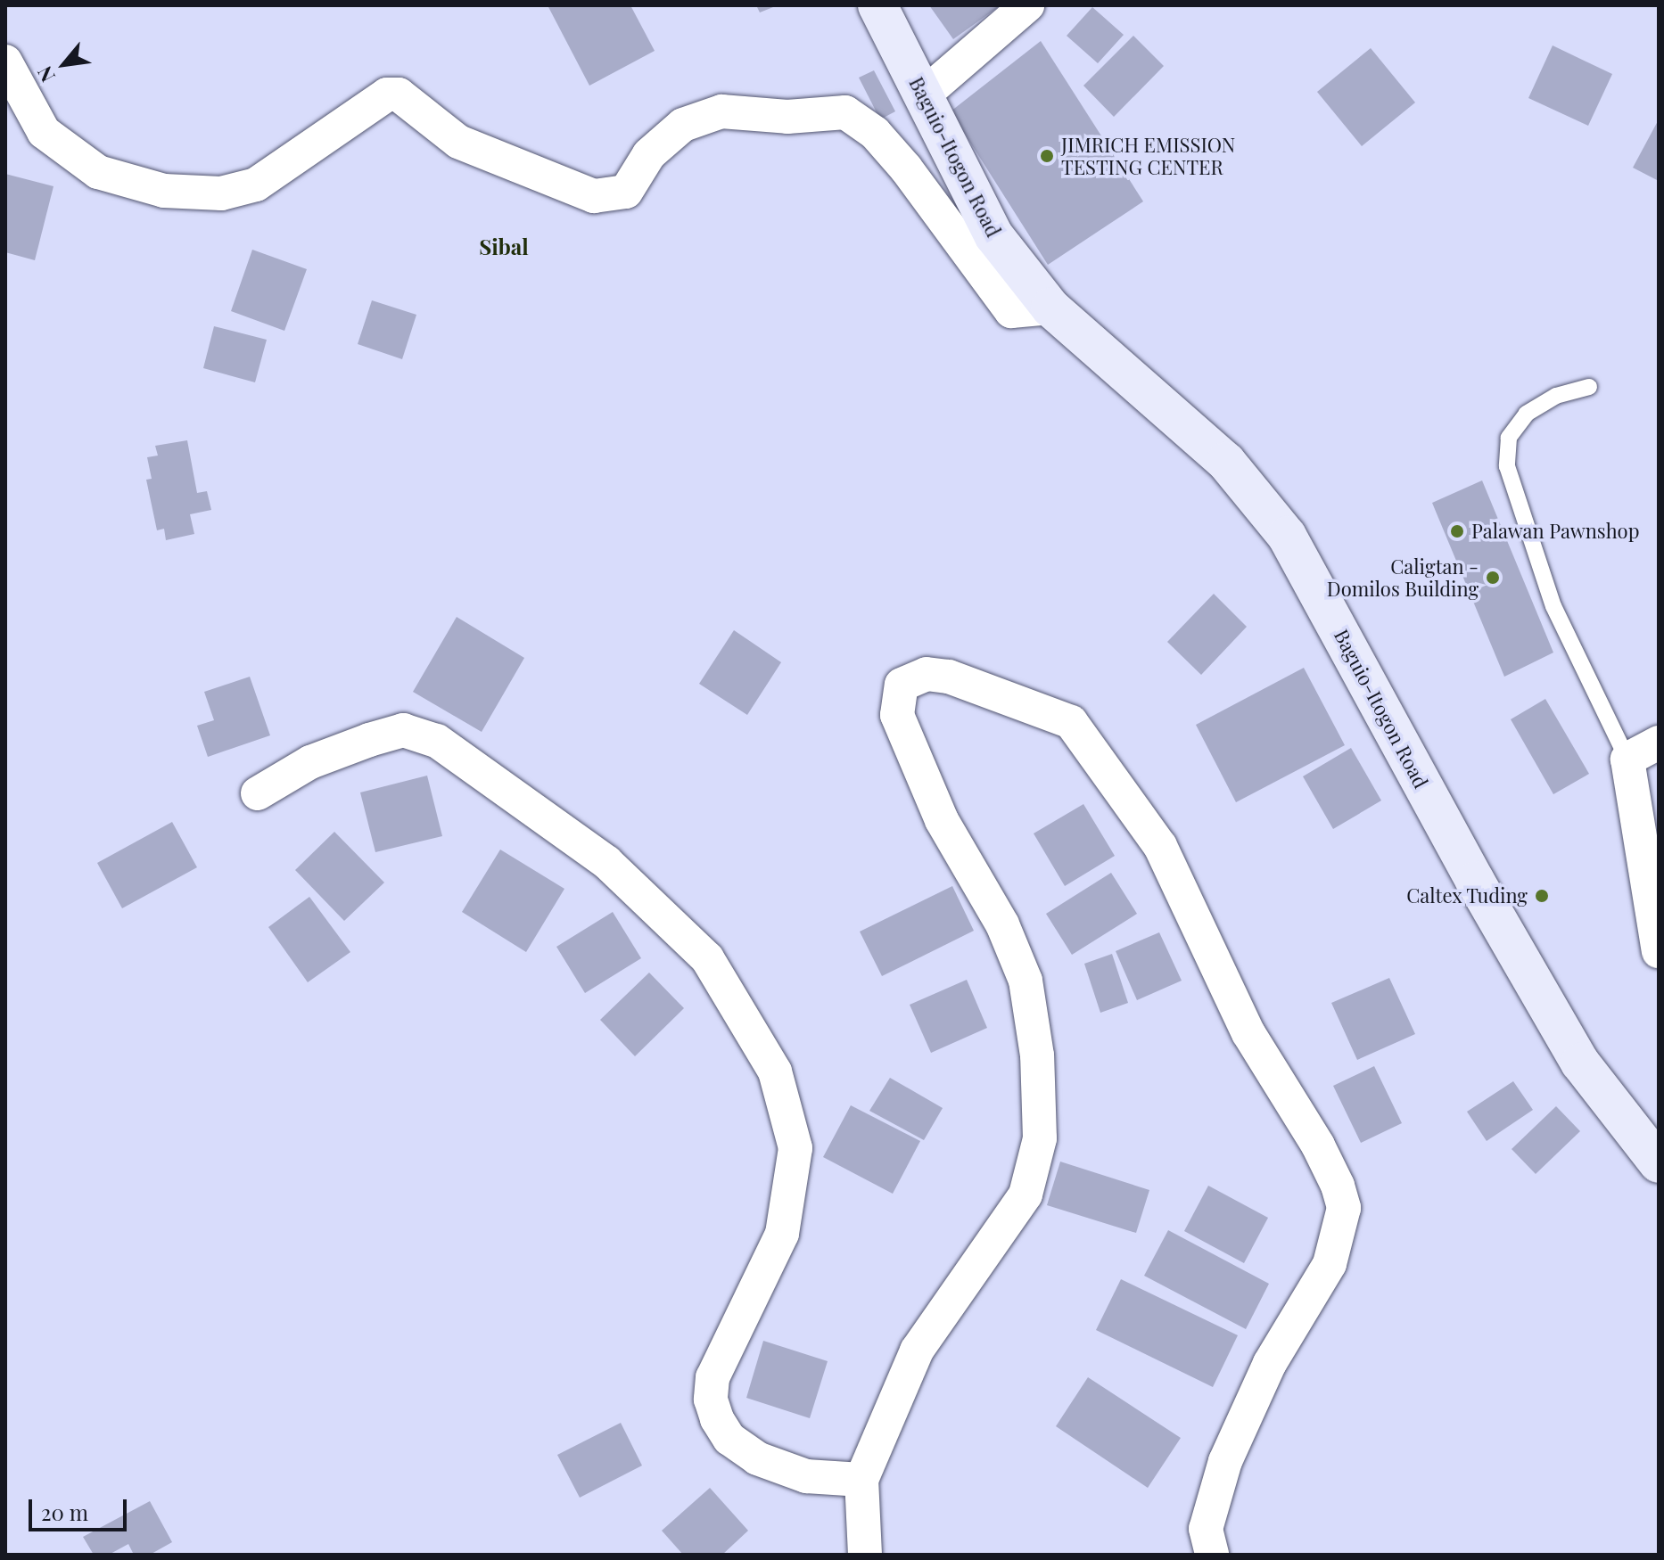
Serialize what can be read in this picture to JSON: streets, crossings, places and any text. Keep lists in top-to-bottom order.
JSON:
{
  "streets": {
    "main road": ["Baguio-Itogon Road"]
  },
  "districts": ["Sibal"],
  "places": [
    "JIMRICH EMISSION TESTING CENTER",
    "Palawan Pawnshop",
    "Caligtan - Domilos Building",
    "Caltex Tuding"
  ],
  "scale_bar": "20 m",
  "north": "bottom left"
}
